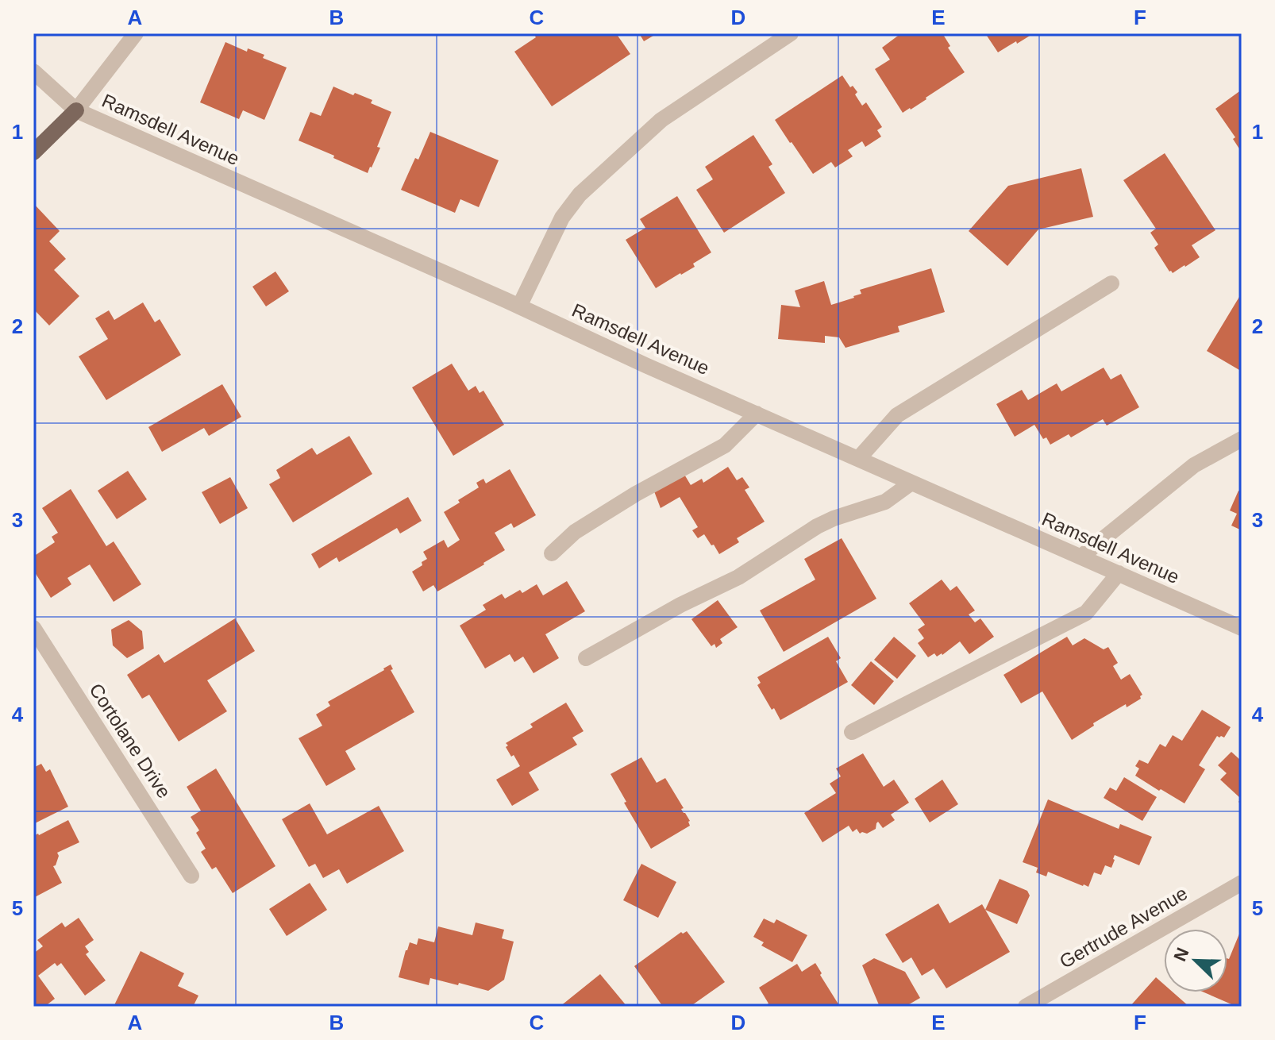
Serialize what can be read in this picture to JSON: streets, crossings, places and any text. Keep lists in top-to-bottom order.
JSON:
{
  "streets": {
    "street": ["Ramsdell Avenue", "Cortolane Drive", "Gertrude Avenue"]
  },
  "north": "top left",
  "grid": {
    "columns": [
      "A",
      "B",
      "C",
      "D",
      "E",
      "F"
    ],
    "rows": [
      "1",
      "2",
      "3",
      "4",
      "5"
    ]
  }
}
